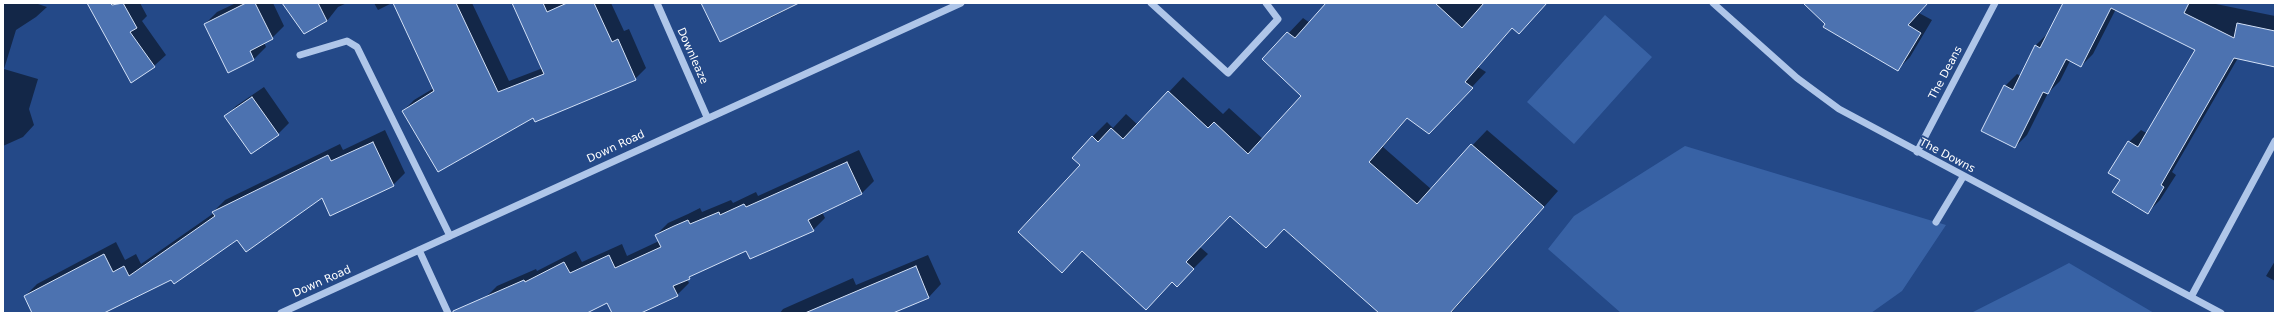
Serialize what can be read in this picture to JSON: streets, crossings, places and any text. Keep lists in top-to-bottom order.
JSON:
{
  "streets": {
    "street": [
      "Downleaze",
      "The Deans",
      "Down Road",
      "The Downs"
    ]
  },
  "crossings": [
    ["Downleaze", "Down Road"],
    ["The Deans", "The Downs"]
  ]
}
